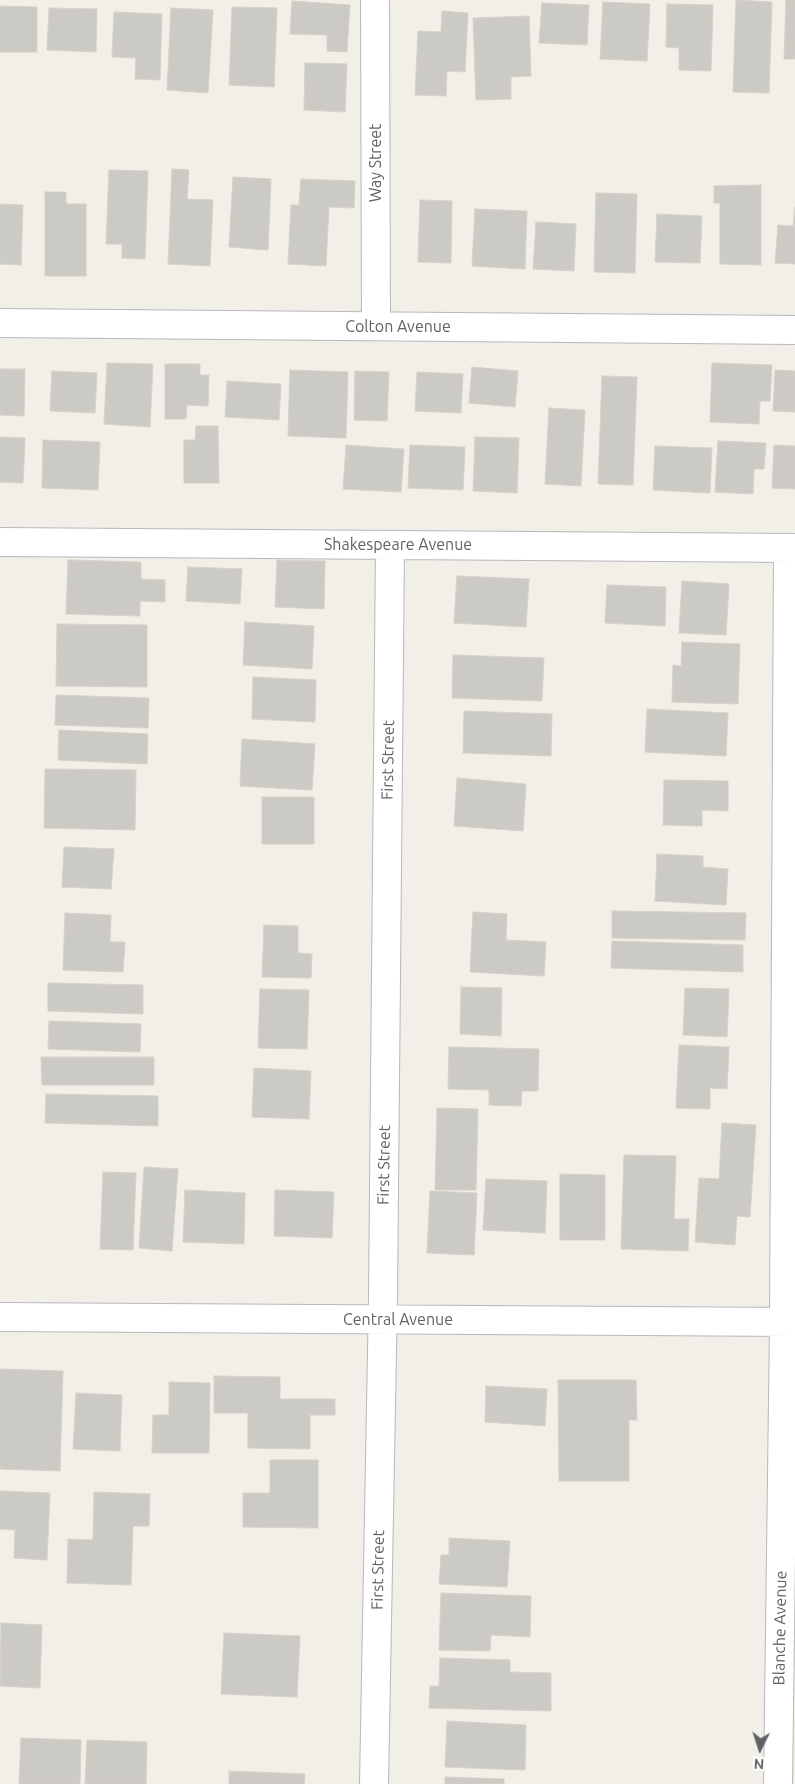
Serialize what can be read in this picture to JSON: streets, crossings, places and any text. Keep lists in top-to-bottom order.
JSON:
{
  "streets": {
    "street": [
      "Way Street",
      "Colton Avenue",
      "Shakespeare Avenue",
      "First Street",
      "Central Avenue",
      "Blanche Avenue"
    ]
  },
  "crossings": [
    ["Way Street", "Colton Avenue"],
    ["Shakespeare Avenue", "First Street"],
    ["Shakespeare Avenue", "Blanche Avenue"],
    ["First Street", "Central Avenue"],
    ["Central Avenue", "Blanche Avenue"]
  ],
  "north": "bottom"
}
